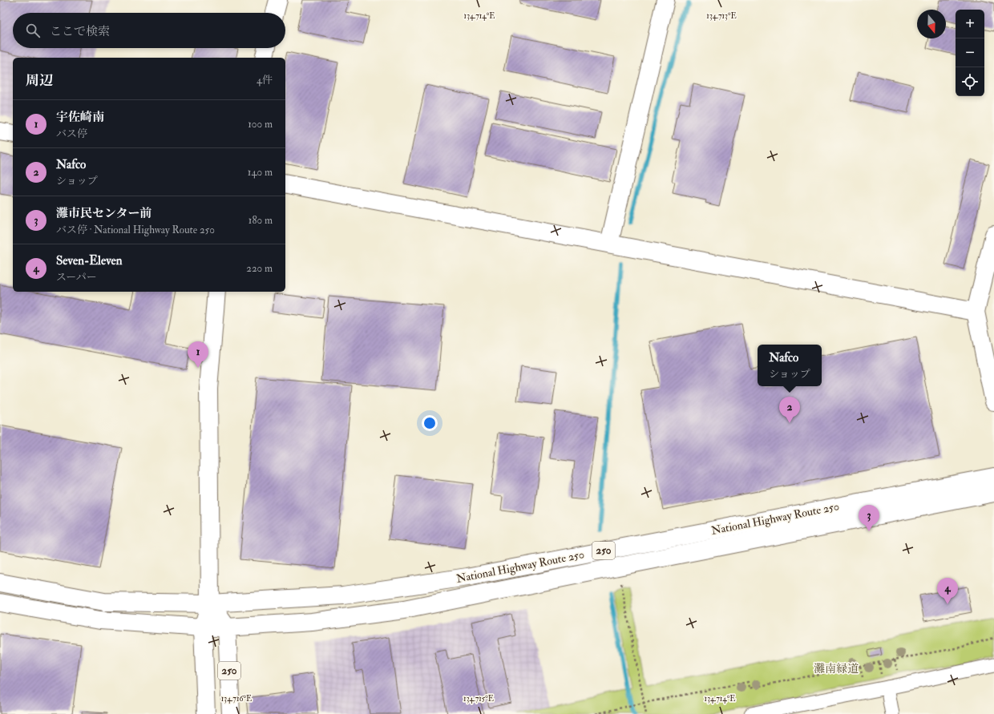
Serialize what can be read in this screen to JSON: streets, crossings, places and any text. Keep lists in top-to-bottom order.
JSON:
{
  "streets": {
    "main road": ["National Highway Route 250", "250"]
  },
  "crossings": [
    ["National Highway Route 250", "250"]
  ],
  "parks": ["灘南緑道"],
  "north": "bottom",
  "page": {
    "map_buttons": ["+", "−"],
    "search": "ここで検索",
    "heading": ["周辺", "4件"],
    "list": [
      {
        "mark": "1",
        "name": "宇佐崎南",
        "note": "バス停",
        "value": "100 m"
      },
      {
        "mark": "2",
        "name": "Nafco",
        "note": "ショップ",
        "value": "140 m"
      },
      {
        "mark": "3",
        "name": "灘市民センター前",
        "note": "バス停 · National Highway Route 250",
        "value": "180 m"
      },
      {
        "mark": "4",
        "name": "Seven-Eleven",
        "note": "スーパー",
        "value": "220 m"
      }
    ],
    "pins": [
      "1",
      "2",
      "3",
      "4"
    ],
    "popup": ["Nafco", "ショップ"]
  },
  "coordinates": [
    "134.714°E",
    "134.713°E",
    "134.716°E",
    "134.715°E"
  ]
}
